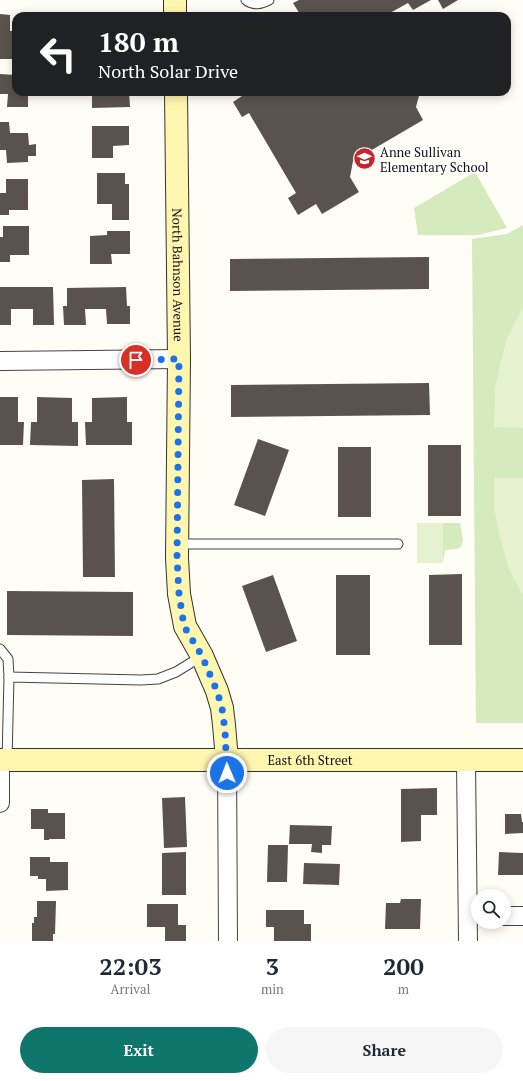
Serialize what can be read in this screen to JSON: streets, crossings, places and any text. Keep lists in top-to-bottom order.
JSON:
{
  "streets": {
    "street": ["North Bahnson Avenue", "East 6th Street"]
  },
  "crossings": [
    ["North Bahnson Avenue", "East 6th Street"]
  ],
  "places": {
    "school or university": ["Anne Sullivan Elementary School"]
  },
  "page": {
    "turn": ["180 m", "North Solar Drive"],
    "eta": [
      "22:03",
      "Arrival",
      "3",
      "min",
      "200",
      "m"
    ],
    "buttons": ["Exit", "Share"]
  }
}
